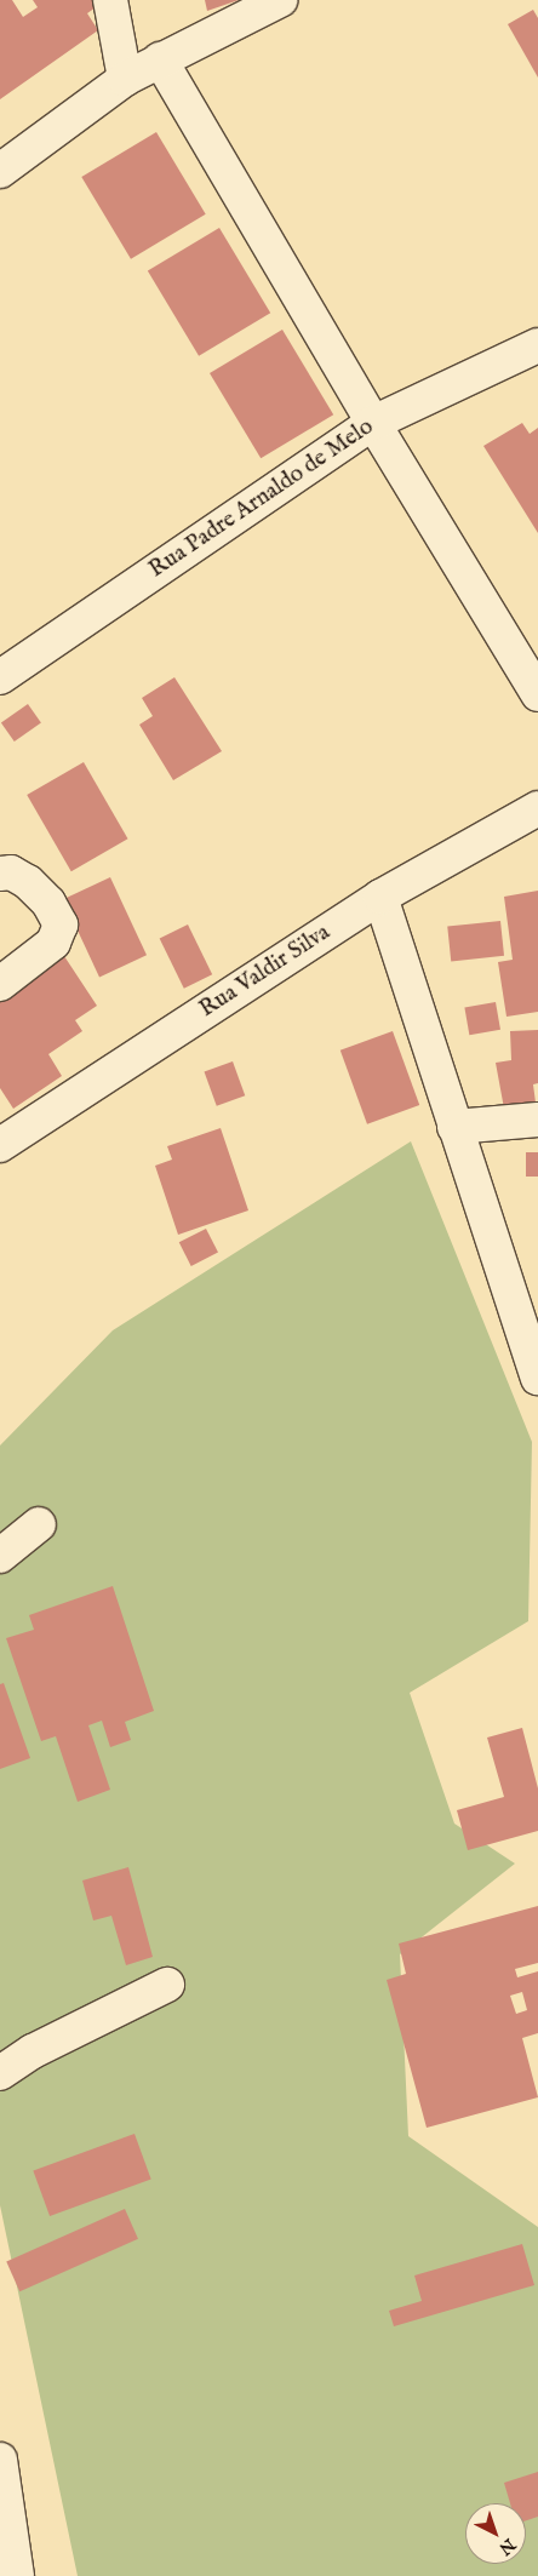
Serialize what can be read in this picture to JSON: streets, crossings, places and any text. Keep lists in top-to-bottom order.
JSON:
{
  "streets": {
    "street": ["Rua Padre Arnaldo de Melo", "Rua Valdir Silva"]
  },
  "north": "bottom right"
}
